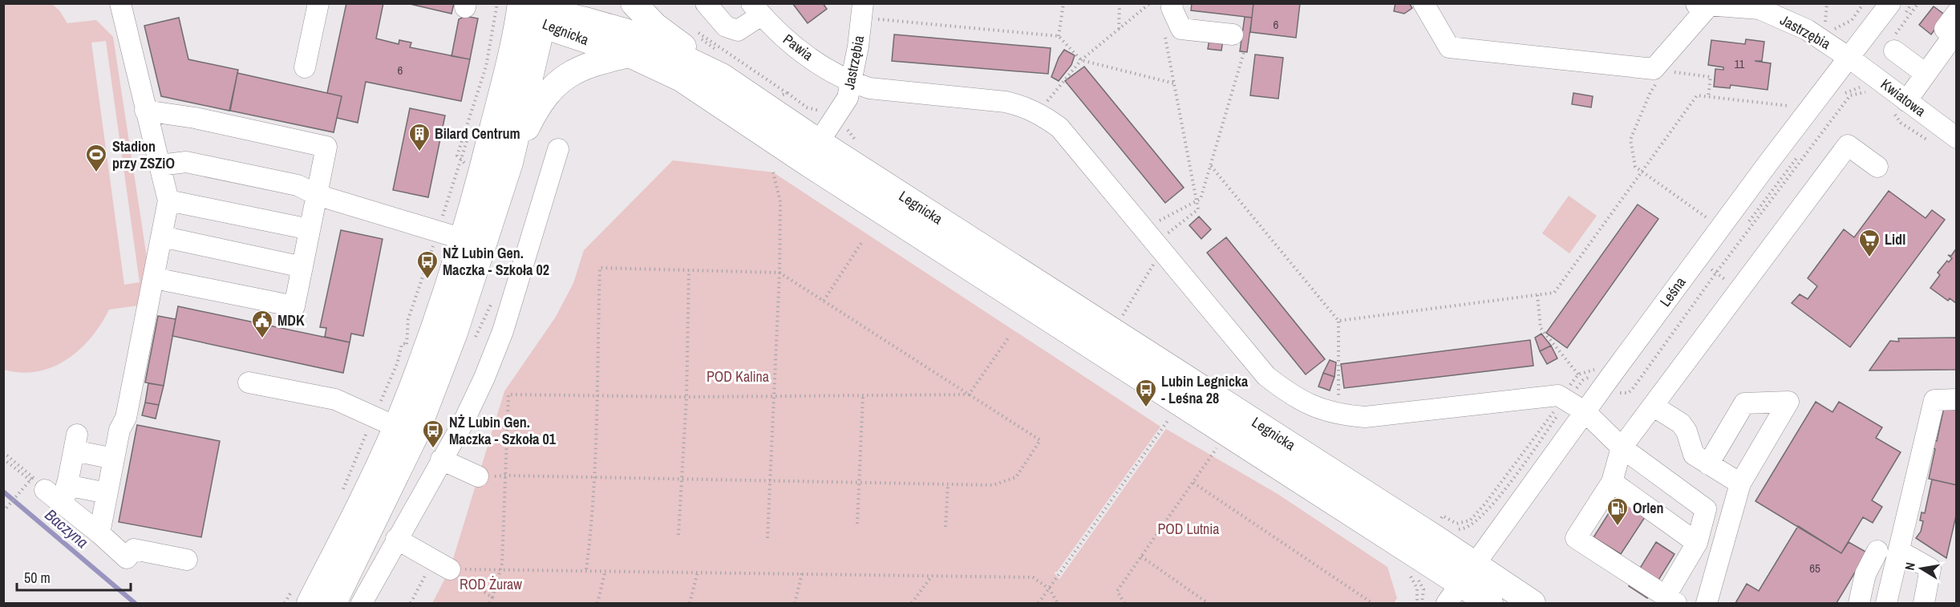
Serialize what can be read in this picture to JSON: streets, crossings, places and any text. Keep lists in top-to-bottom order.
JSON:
{
  "streets": {
    "main road": ["Legnicka"],
    "street": [
      "Jastrzębia",
      "Pawia",
      "Kwiatowa",
      "Leśna"
    ]
  },
  "crossings": [
    ["Legnicka", "Jastrzębia"],
    ["Legnicka", "Leśna"],
    ["Jastrzębia", "Pawia"],
    ["Jastrzębia", "Kwiatowa"],
    ["Jastrzębia", "Leśna"],
    ["Kwiatowa", "Leśna"]
  ],
  "water": ["Baczyna"],
  "parks": ["POD Kalina", "POD Lutnia", "ROD Żuraw"],
  "places": {
    "building": ["Bilard Centrum"],
    "sports": ["Stadion przy ZSZiO"],
    "supermarket": ["Lidl"],
    "bus stop": ["NŻ Lubin Gen. Maczka - Szkoła 02", "Lubin Legnicka - Leśna 28", "NŻ Lubin Gen. Maczka - Szkoła 01"],
    "public building": ["MDK"],
    "fuel station": ["Orlen"]
  },
  "house_numbers": [
    "6",
    "11",
    "6",
    "65"
  ],
  "scale_bar": "50 m",
  "north": "left"
}
